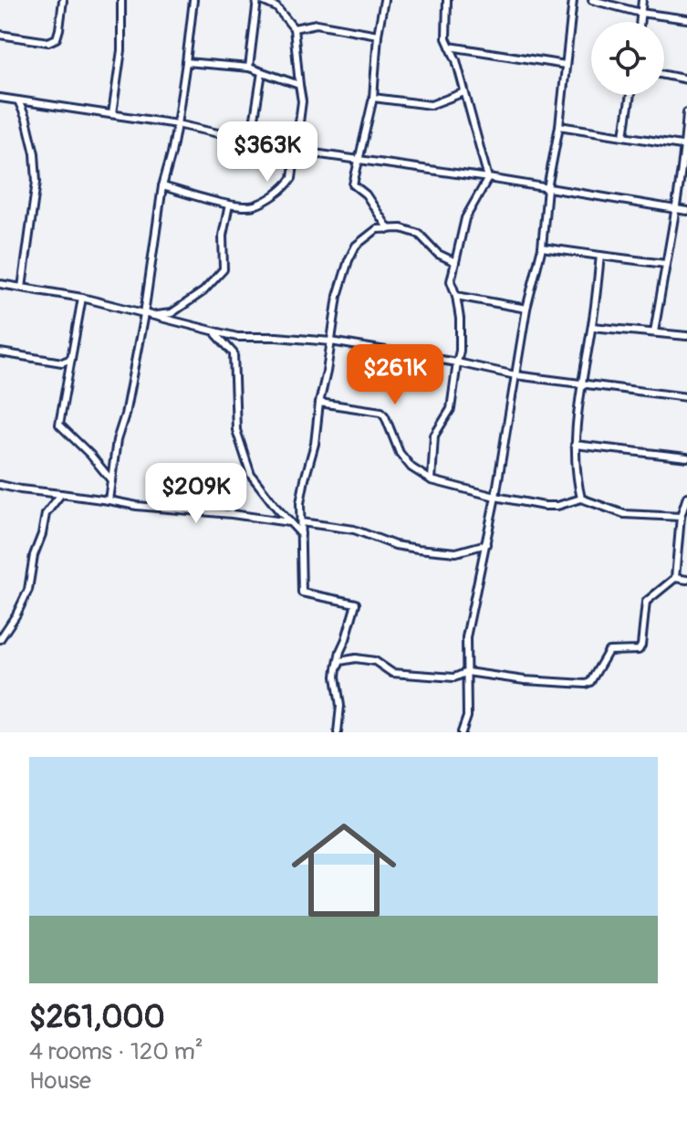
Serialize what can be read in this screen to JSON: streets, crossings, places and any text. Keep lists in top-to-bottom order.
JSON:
{
  "page": {
    "price": ["$363K", "$261K", "$209K"],
    "list": [
      {
        "name": "$261,000",
        "note": "4 rooms · 120 m² · House"
      }
    ]
  }
}
